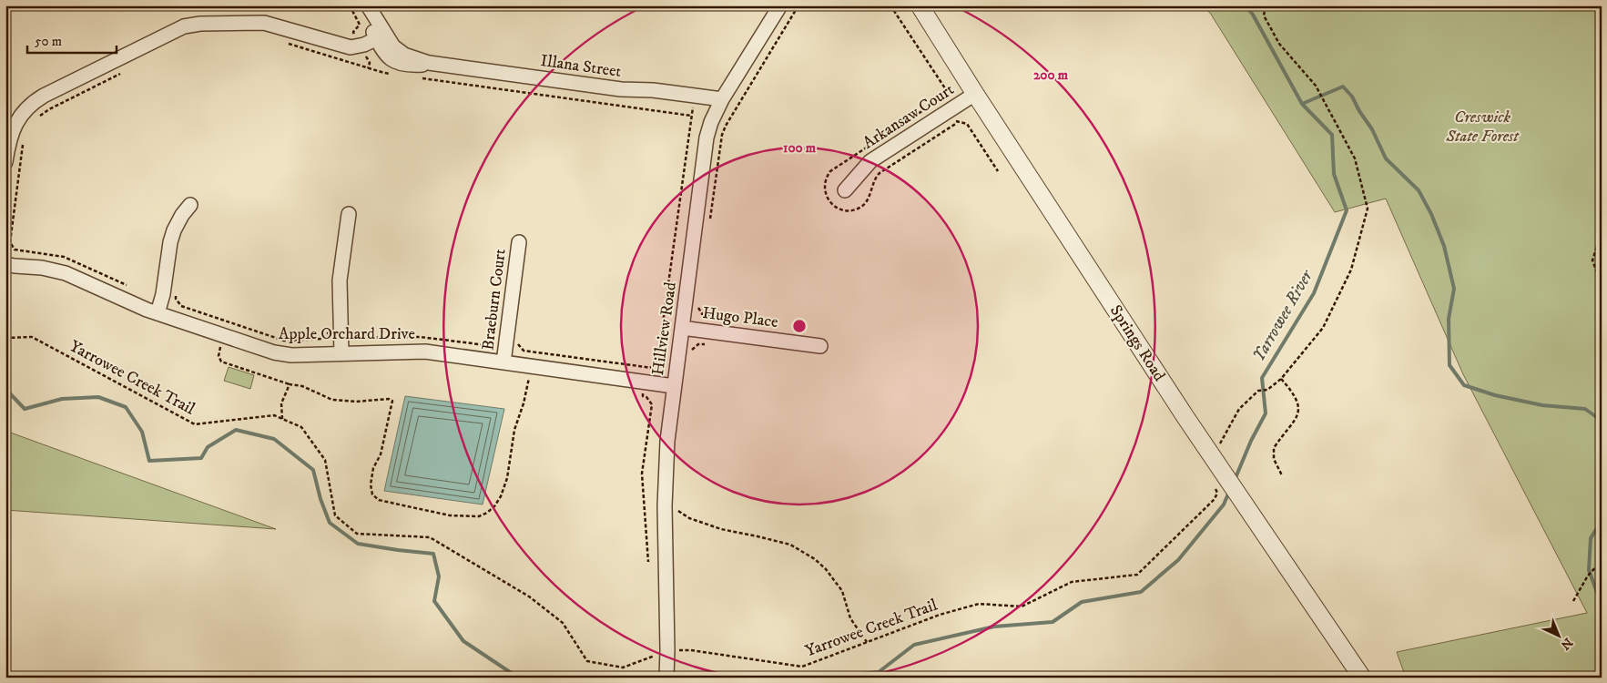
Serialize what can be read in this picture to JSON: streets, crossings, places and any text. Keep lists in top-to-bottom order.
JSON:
{
  "streets": {
    "street": [
      "Illana Street",
      "Arkansaw Court",
      "Braeburn Court",
      "Hugo Place",
      "Hillview Road",
      "Apple Orchard Drive",
      "Springs Road"
    ],
    "path": ["Yarrowee Creek Trail"]
  },
  "crossings": [
    ["Illana Street", "Hillview Road"],
    ["Arkansaw Court", "Springs Road"],
    ["Braeburn Court", "Apple Orchard Drive"],
    ["Hugo Place", "Hillview Road"],
    ["Hillview Road", "Apple Orchard Drive"],
    ["Hillview Road", "Yarrowee Creek Trail"]
  ],
  "water": ["Yarrowee River"],
  "parks": ["Creswick State Forest"],
  "scale_bar": "50 m",
  "north": "bottom right",
  "rings": ["200 m", "100 m"]
}
